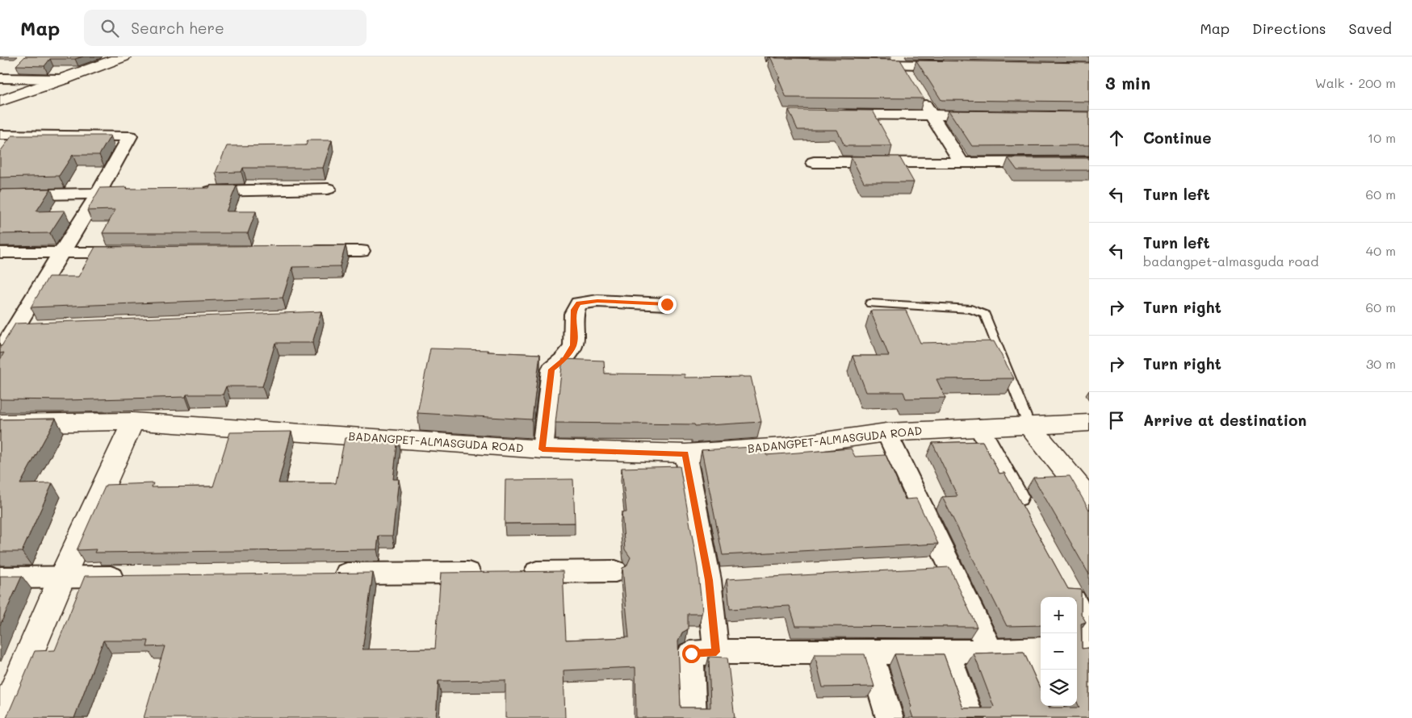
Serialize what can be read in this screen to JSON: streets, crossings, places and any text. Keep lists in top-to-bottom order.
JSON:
{
  "streets": {
    "street": ["BADANGPET-ALMASGUDA ROAD"]
  },
  "page": {
    "header": "Map",
    "search": "Search here",
    "nav": ["Map", "Directions", "Saved"],
    "heading": ["3 min", "Walk · 200 m"],
    "list": [
      ["Continue", "10 m"],
      ["Turn left", "60 m"],
      ["Turn left", "badangpet-almasguda road", "40 m"],
      ["Turn right", "60 m"],
      ["Turn right", "30 m"],
      "Arrive at destination"
    ],
    "map_buttons": ["+", "−"]
  }
}
